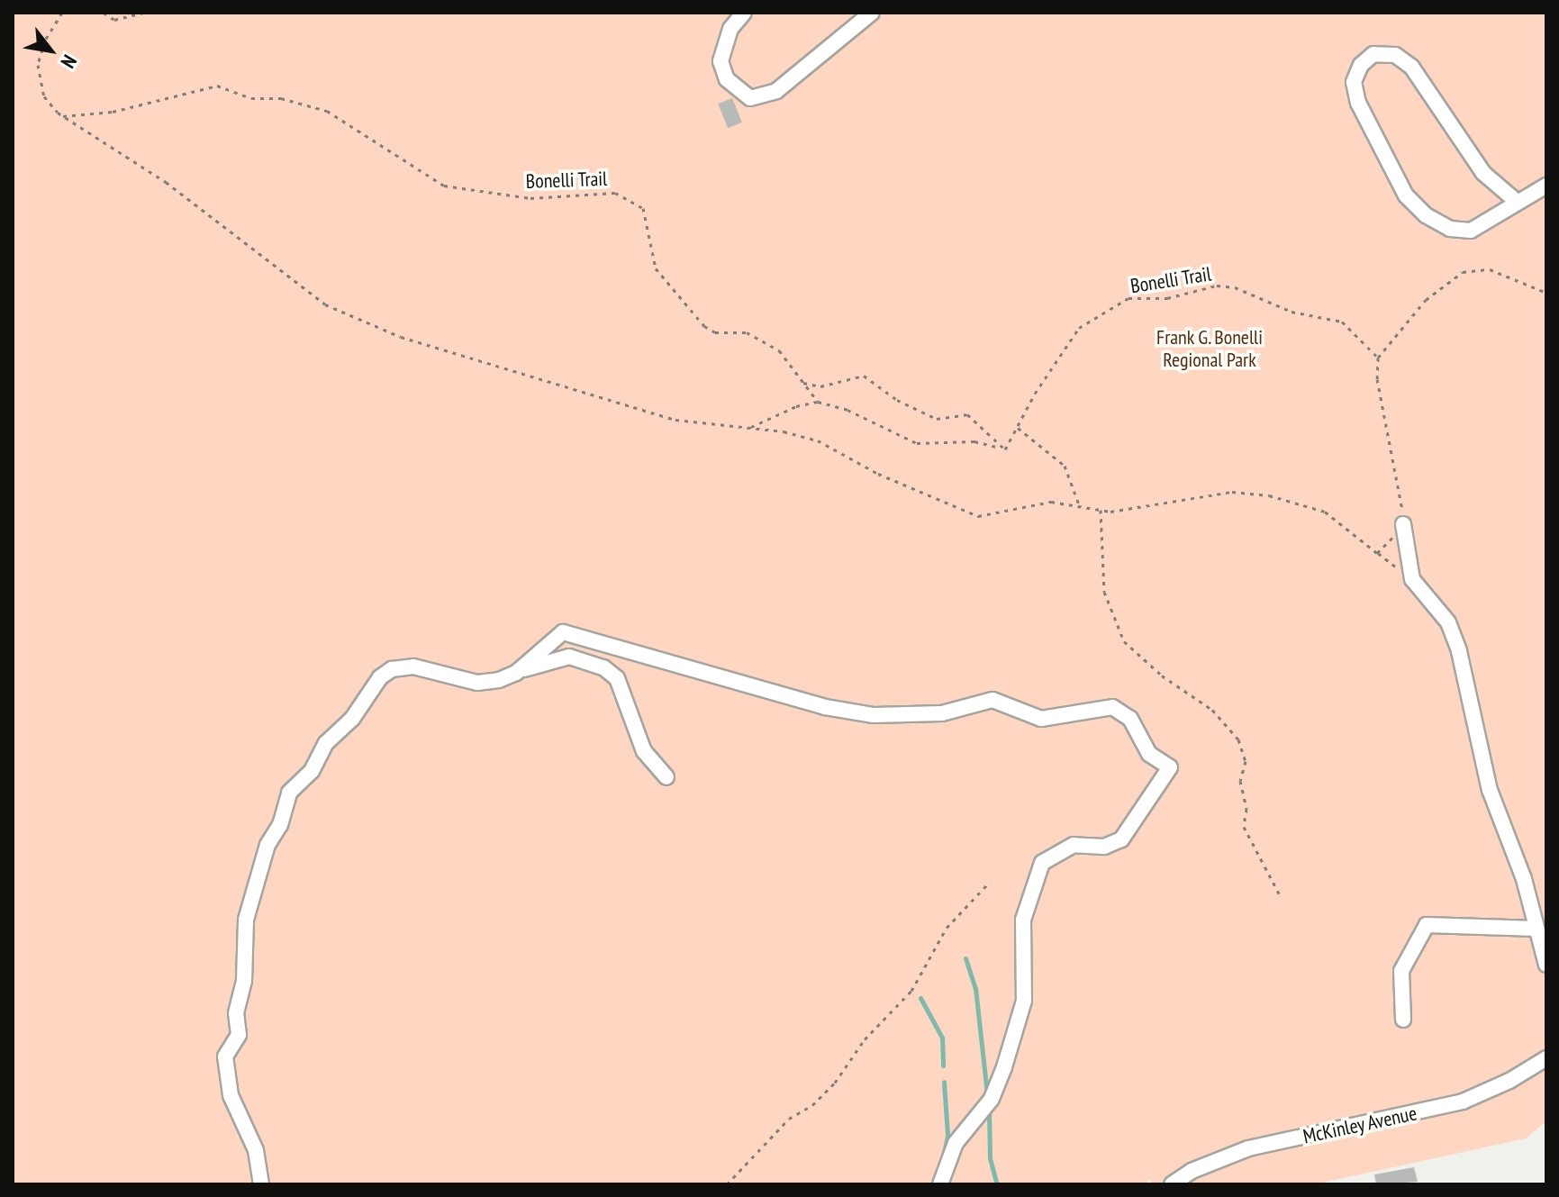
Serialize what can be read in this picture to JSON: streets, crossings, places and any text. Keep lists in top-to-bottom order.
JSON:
{
  "streets": {
    "lane": ["McKinley Avenue"],
    "path": ["Bonelli Trail"]
  },
  "parks": ["Frank G. Bonelli Regional Park"],
  "north": "bottom right"
}
